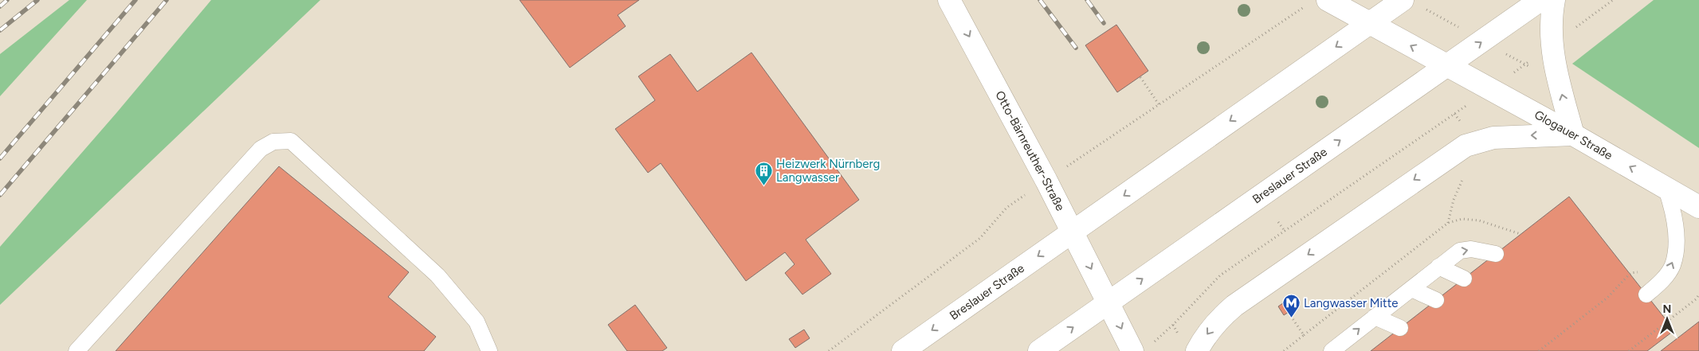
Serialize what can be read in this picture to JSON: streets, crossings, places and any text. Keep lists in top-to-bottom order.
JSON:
{
  "streets": {
    "main road": ["Glogauer Straße", "Otto-Bärnreuther-Straße", "Breslauer Straße"]
  },
  "crossings": [
    ["Glogauer Straße", "Breslauer Straße"],
    ["Otto-Bärnreuther-Straße", "Breslauer Straße"]
  ],
  "one_way": ["Glogauer Straße", "Otto-Bärnreuther-Straße"],
  "places": {
    "building": ["Heizwerk Nürnberg Langwasser"],
    "metro station": ["Langwasser Mitte"]
  },
  "north": "top"
}
